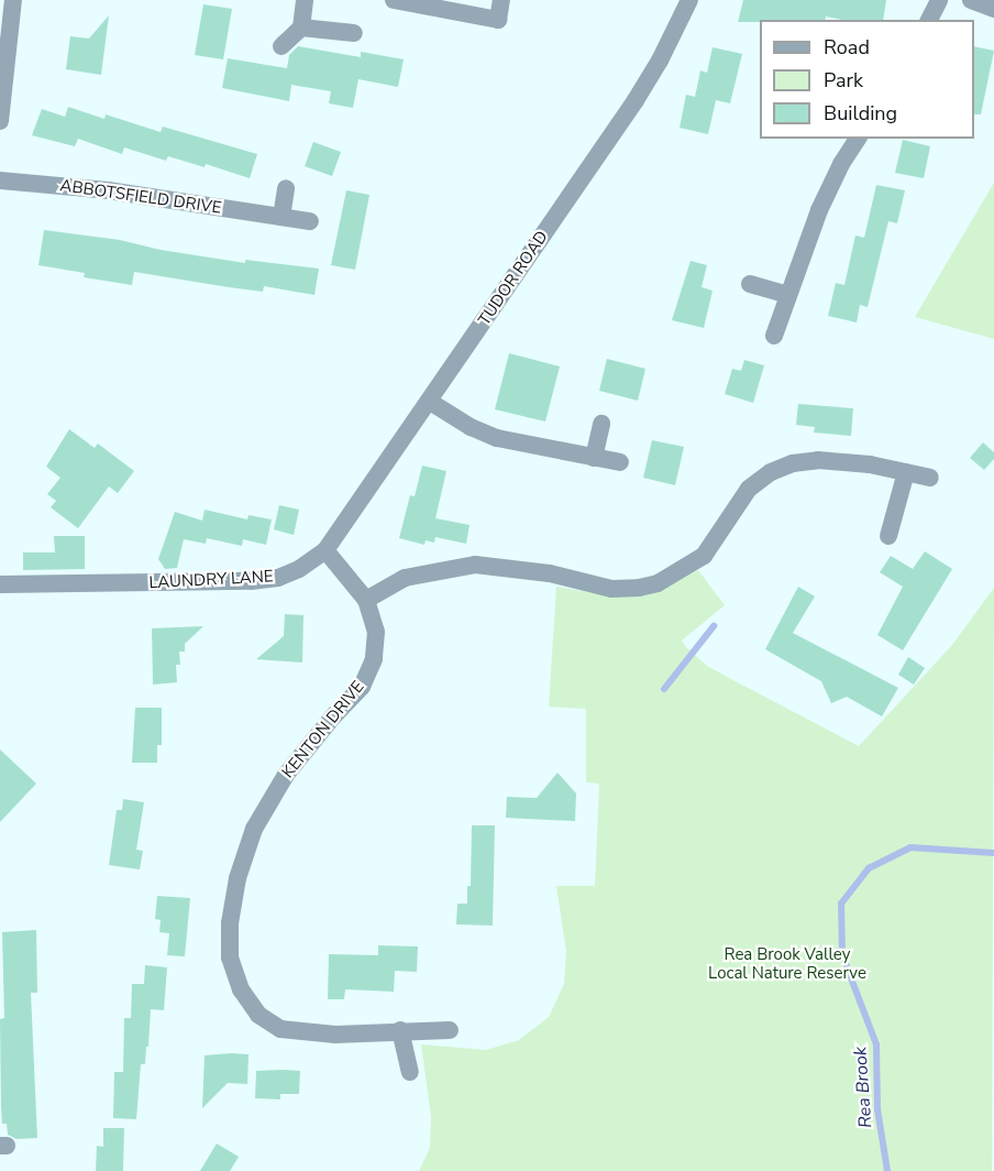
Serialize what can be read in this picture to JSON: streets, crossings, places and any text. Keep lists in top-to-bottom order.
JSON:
{
  "streets": {
    "street": [
      "ABBOTSFIELD DRIVE",
      "TUDOR ROAD",
      "LAUNDRY LANE",
      "KENTON DRIVE"
    ]
  },
  "crossings": [
    ["TUDOR ROAD", "LAUNDRY LANE"]
  ],
  "water": ["Rea Brook"],
  "parks": ["Rea Brook Valley Local Nature Reserve"],
  "legend": ["Road", "Park", "Building"]
}
